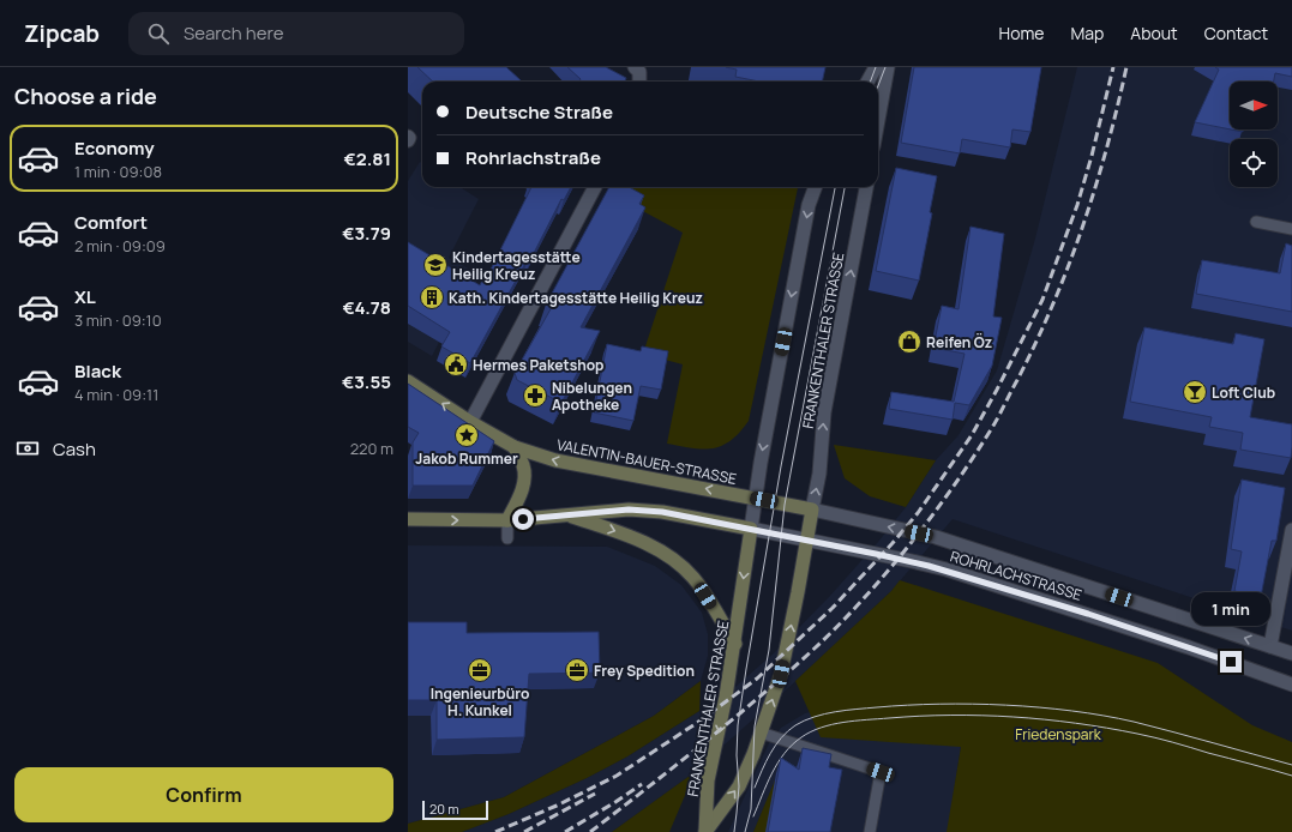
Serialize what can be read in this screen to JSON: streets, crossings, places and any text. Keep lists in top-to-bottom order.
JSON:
{
  "streets": {
    "main road": ["FRANKENTHALER STRASSE", "VALENTIN-BAUER-STRASSE"],
    "street": ["ROHRLACHSTRASSE"]
  },
  "crossings": [
    ["FRANKENTHALER STRASSE", "VALENTIN-BAUER-STRASSE"],
    ["FRANKENTHALER STRASSE", "ROHRLACHSTRASSE"],
    ["VALENTIN-BAUER-STRASSE", "ROHRLACHSTRASSE"]
  ],
  "parks": ["Friedenspark"],
  "places": {
    "school or university": ["Kindertagesstätte Heilig Kreuz"],
    "building": ["Kath. Kindertagesstätte Heilig Kreuz"],
    "shop": ["Reifen Öz"],
    "public building": ["Hermes Paketshop"],
    "bar": ["Loft Club"],
    "pharmacy": ["Nibelungen Apotheke"],
    "place": ["Jakob Rummer"],
    "office": ["Ingenieurbüro H. Kunkel", "Frey Spedition"]
  },
  "scale_bar": "20 m",
  "north": "right",
  "page": {
    "header": "Zipcab",
    "search": "Search here",
    "nav": [
      "Home",
      "Map",
      "About",
      "Contact"
    ],
    "heading": "Choose a ride",
    "banner": ["Deutsche Straße", "Rohrlachstraße"],
    "list": [
      {
        "name": "Economy",
        "note": "1 min · 09:08",
        "value": "€2.81"
      },
      {
        "name": "Comfort",
        "note": "2 min · 09:09",
        "value": "€3.79"
      },
      {
        "name": "XL",
        "note": "3 min · 09:10",
        "value": "€4.78"
      },
      {
        "name": "Black",
        "note": "4 min · 09:11",
        "value": "€3.55"
      }
    ],
    "pay": ["Cash", "220 m"],
    "bubble": "1 min",
    "buttons": "Confirm",
    "scale": "20 m"
  }
}
